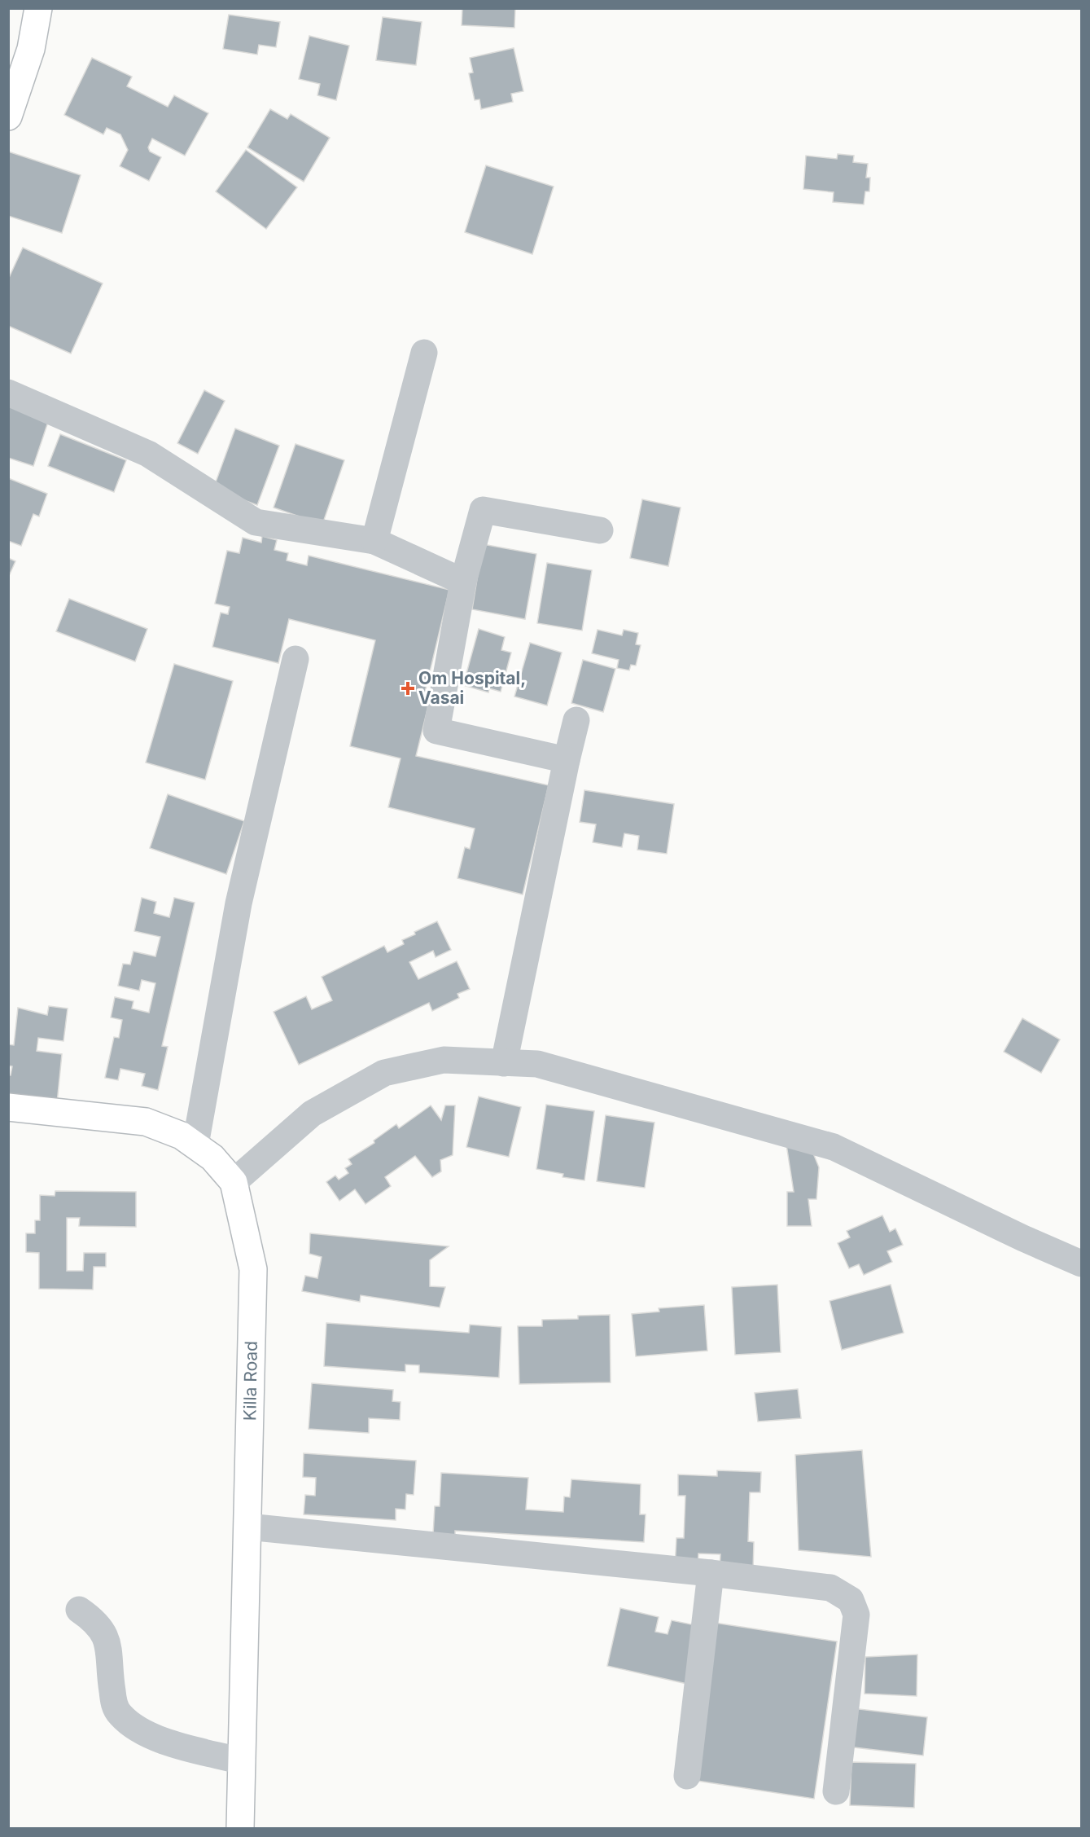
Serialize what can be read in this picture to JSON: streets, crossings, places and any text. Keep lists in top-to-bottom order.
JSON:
{
  "streets": {
    "main road": ["Killa Road"]
  },
  "places": {
    "health": ["Om Hospital, Vasai"]
  }
}
